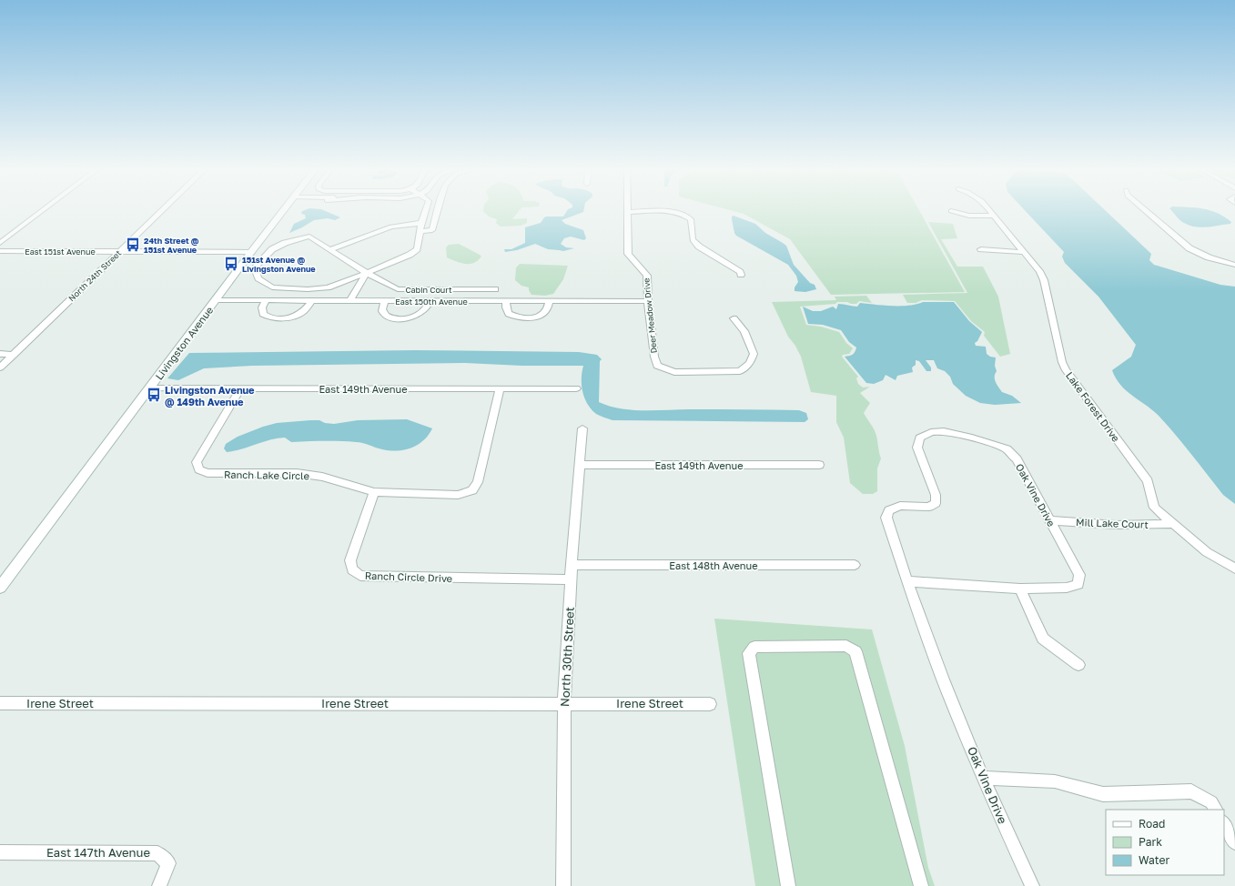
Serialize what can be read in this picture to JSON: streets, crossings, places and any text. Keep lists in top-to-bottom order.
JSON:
{
  "streets": {
    "street": [
      "East 151st Avenue",
      "North 24th Street",
      "Cabin Court",
      "East 150th Avenue",
      "Deer Meadow Drive",
      "Livingston Avenue",
      "East 149th Avenue",
      "Lake Forest Drive",
      "Ranch Lake Circle",
      "Oak Vine Drive",
      "Mill Lake Court",
      "East 148th Avenue",
      "Ranch Circle Drive",
      "North 30th Street",
      "Irene Street",
      "East 147th Avenue"
    ]
  },
  "crossings": [
    ["East 151st Avenue", "North 24th Street"],
    ["East 151st Avenue", "Livingston Avenue"],
    ["East 150th Avenue", "Deer Meadow Drive"],
    ["East 150th Avenue", "Livingston Avenue"],
    ["Livingston Avenue", "East 149th Avenue"],
    ["East 149th Avenue", "Ranch Lake Circle"],
    ["East 149th Avenue", "North 30th Street"],
    ["Lake Forest Drive", "Mill Lake Court"],
    ["Ranch Lake Circle", "Ranch Circle Drive"],
    ["Oak Vine Drive", "Mill Lake Court"],
    ["East 148th Avenue", "North 30th Street"],
    ["Ranch Circle Drive", "North 30th Street"],
    ["North 30th Street", "Irene Street"]
  ],
  "places": {
    "bus stop": ["24th Street @ 151st Avenue", "151st Avenue @ Livingston Avenue", "Livingston Avenue @ 149th Avenue"]
  },
  "legend": ["Road", "Park", "Water"]
}
